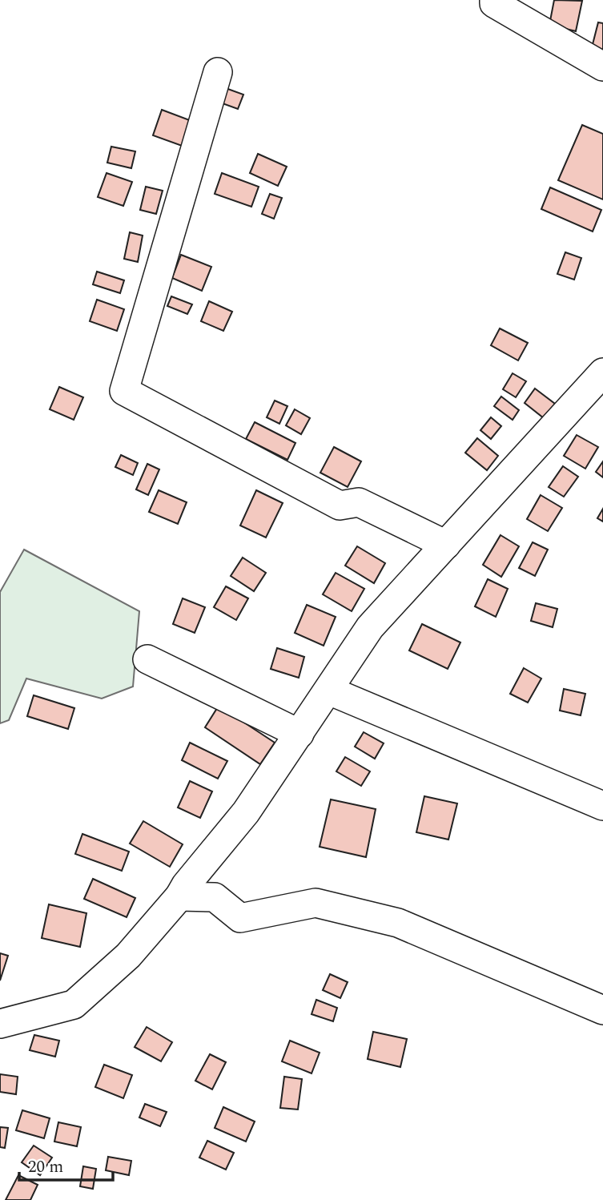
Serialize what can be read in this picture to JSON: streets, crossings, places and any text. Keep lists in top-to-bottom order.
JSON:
{
  "scale_bar": "20 m"
}
